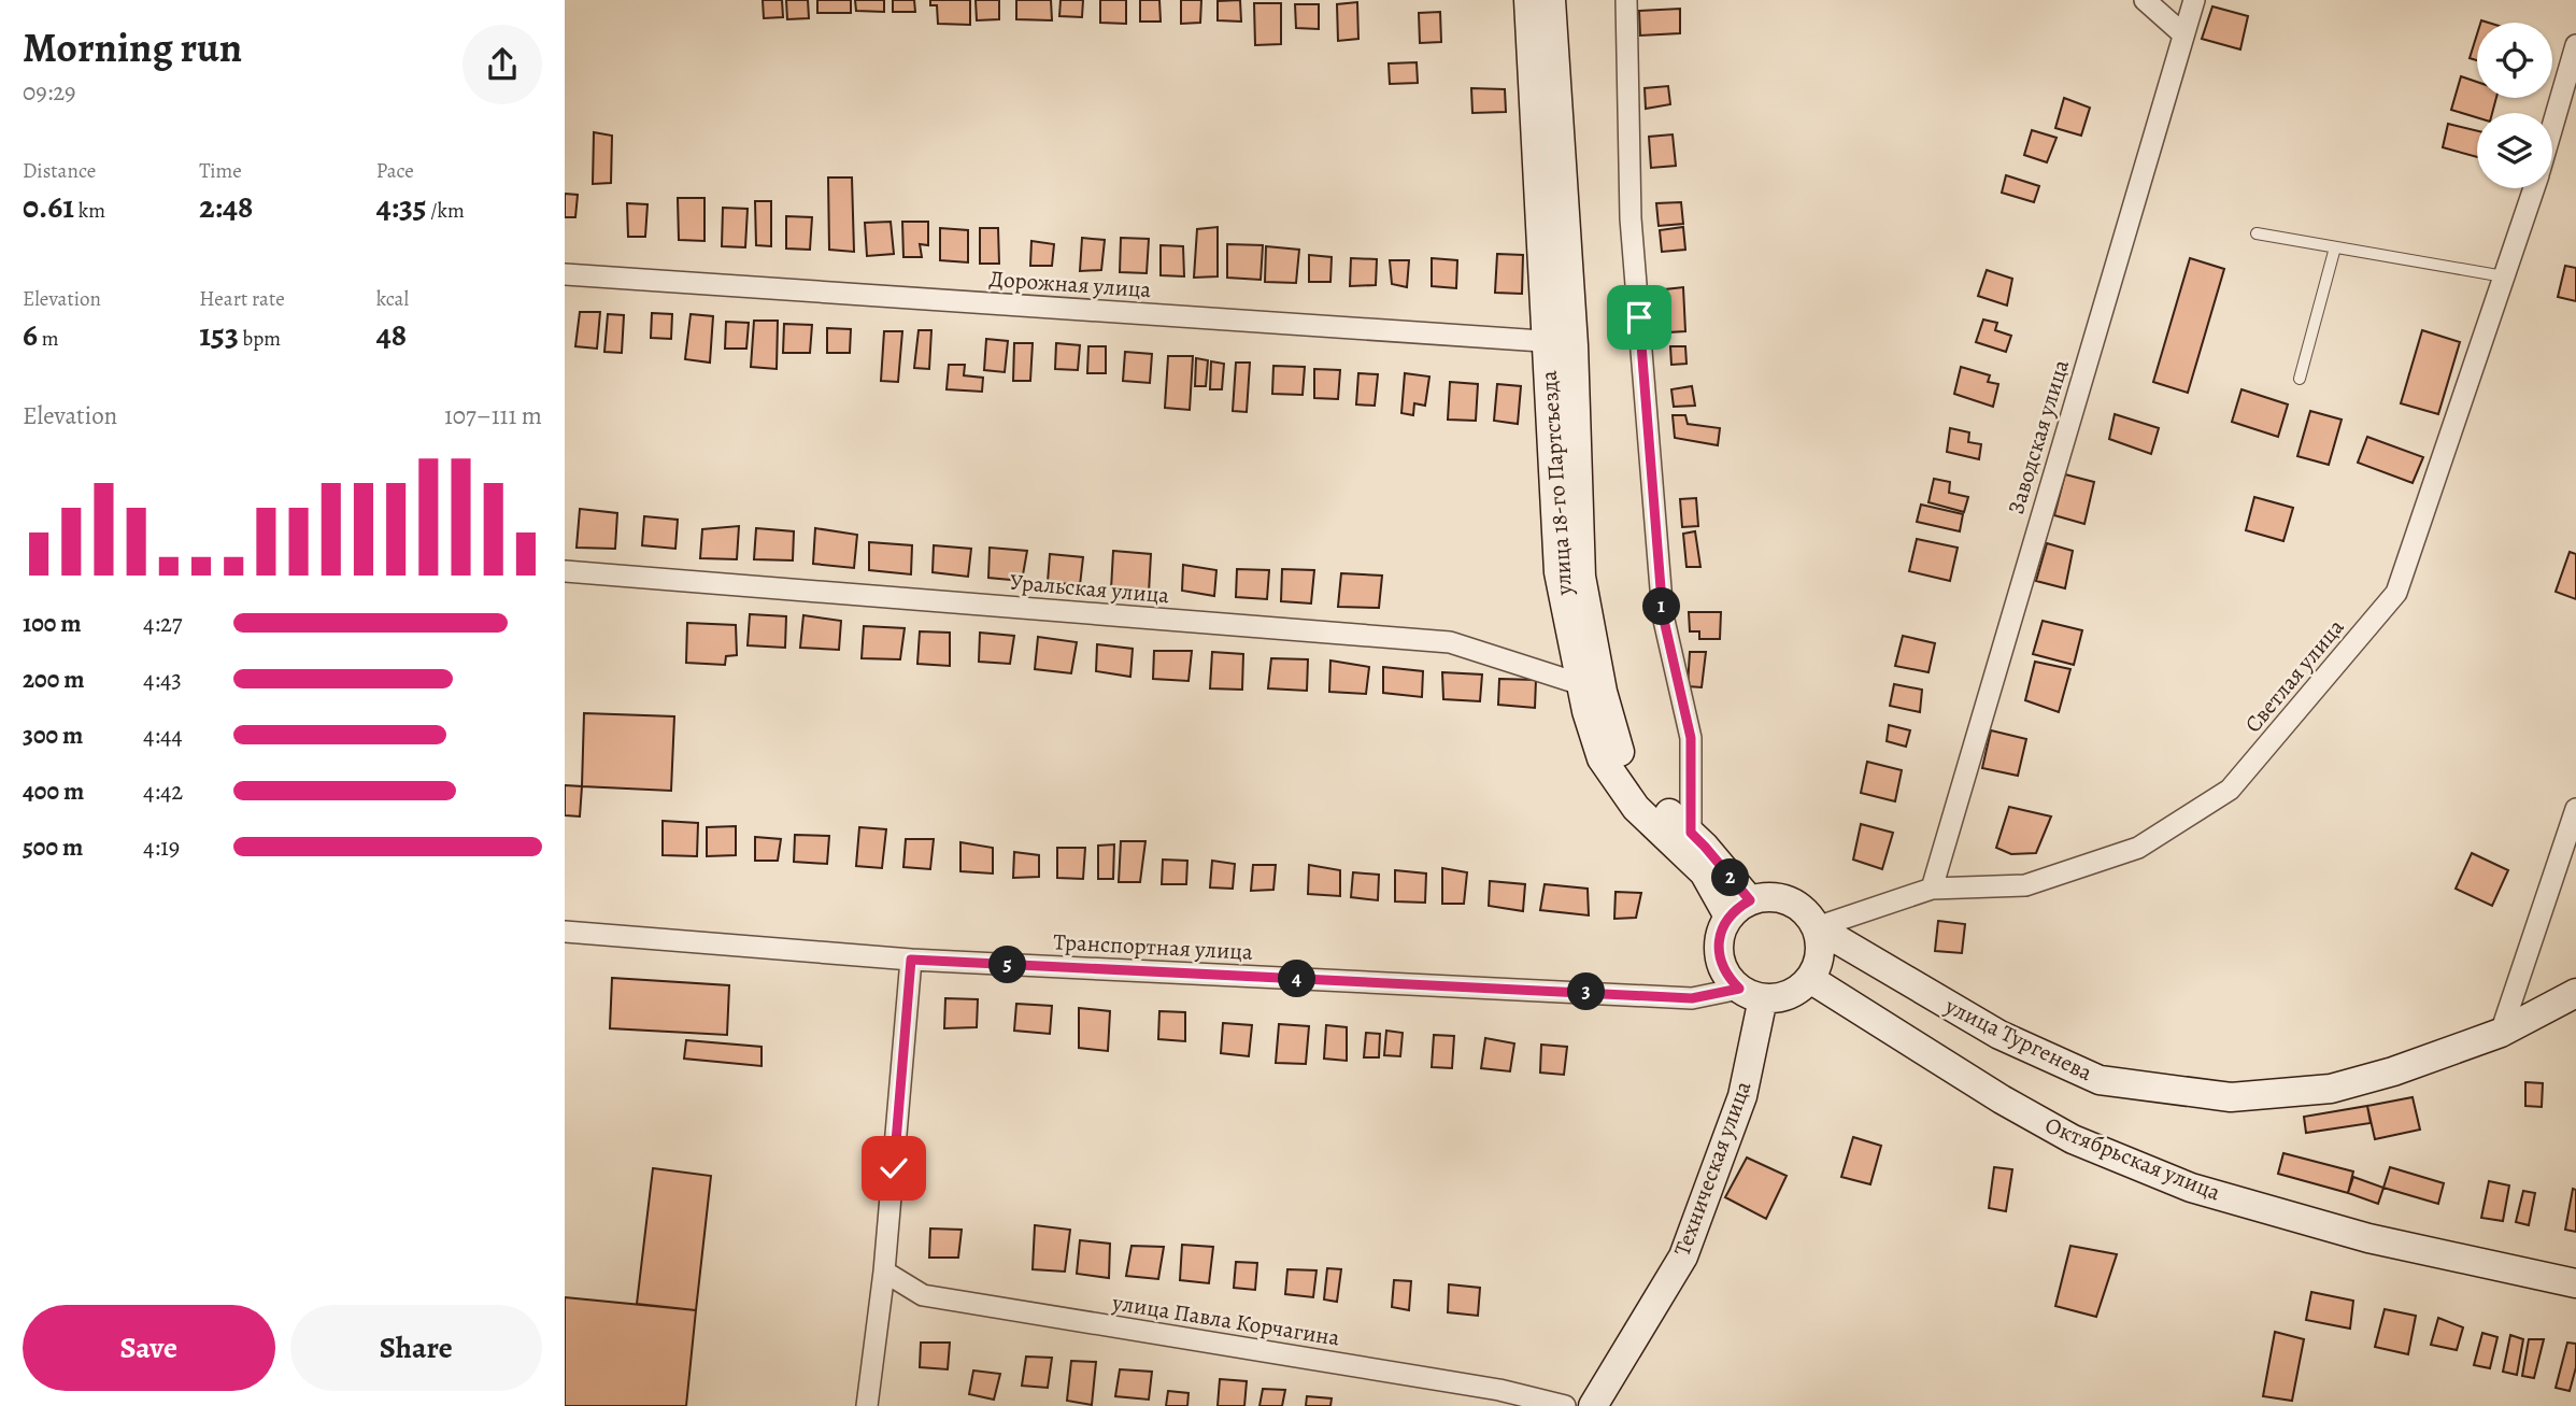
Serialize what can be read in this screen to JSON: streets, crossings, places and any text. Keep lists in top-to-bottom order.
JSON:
{
  "streets": {
    "main road": [
      "улица 18-го Партсъезда",
      "улица Тургенева",
      "Октябрьская улица",
      "Техническая улица"
    ],
    "street": [
      "Дорожная улица",
      "Заводская улица",
      "Уральская улица",
      "Светлая улица",
      "Транспортная улица",
      "улица Павла Корчагина"
    ]
  },
  "crossings": [
    ["Дорожная улица", "улица 18-го Партсъезда"],
    ["Заводская улица", "Светлая улица"],
    ["улица 18-го Партсъезда", "Уральская улица"],
    ["улица 18-го Партсъезда", "Светлая улица"],
    ["улица 18-го Партсъезда", "Транспортная улица"],
    ["улица 18-го Партсъезда", "улица Тургенева"],
    ["улица 18-го Партсъезда", "Октябрьская улица"],
    ["улица 18-го Партсъезда", "Техническая улица"],
    ["Светлая улица", "Транспортная улица"],
    ["Светлая улица", "улица Тургенева"],
    ["Светлая улица", "Октябрьская улица"],
    ["Светлая улица", "Техническая улица"],
    ["Транспортная улица", "улица Тургенева"],
    ["Транспортная улица", "Октябрьская улица"],
    ["Транспортная улица", "Техническая улица"],
    ["улица Тургенева", "Октябрьская улица"],
    ["улица Тургенева", "Техническая улица"],
    ["Октябрьская улица", "Техническая улица"]
  ],
  "page": {
    "heading": ["Morning run", "09:29"],
    "stats": [
      ["Distance", "0.61 km"],
      ["Time", "2:48"],
      ["Pace", "4:35 /km"],
      ["Elevation", "6 m"],
      ["Heart rate", "153 bpm"],
      ["kcal", "48"]
    ],
    "chart": ["Elevation", "107–111 m"],
    "pins": [
      "1",
      "2",
      "5",
      "4",
      "3"
    ],
    "list": [
      {
        "name": "100 m",
        "note": "4:27"
      },
      {
        "name": "200 m",
        "note": "4:43"
      },
      {
        "name": "300 m",
        "note": "4:44"
      },
      {
        "name": "400 m",
        "note": "4:42"
      },
      {
        "name": "500 m",
        "note": "4:19"
      }
    ],
    "buttons": ["Save", "Share"]
  }
}
